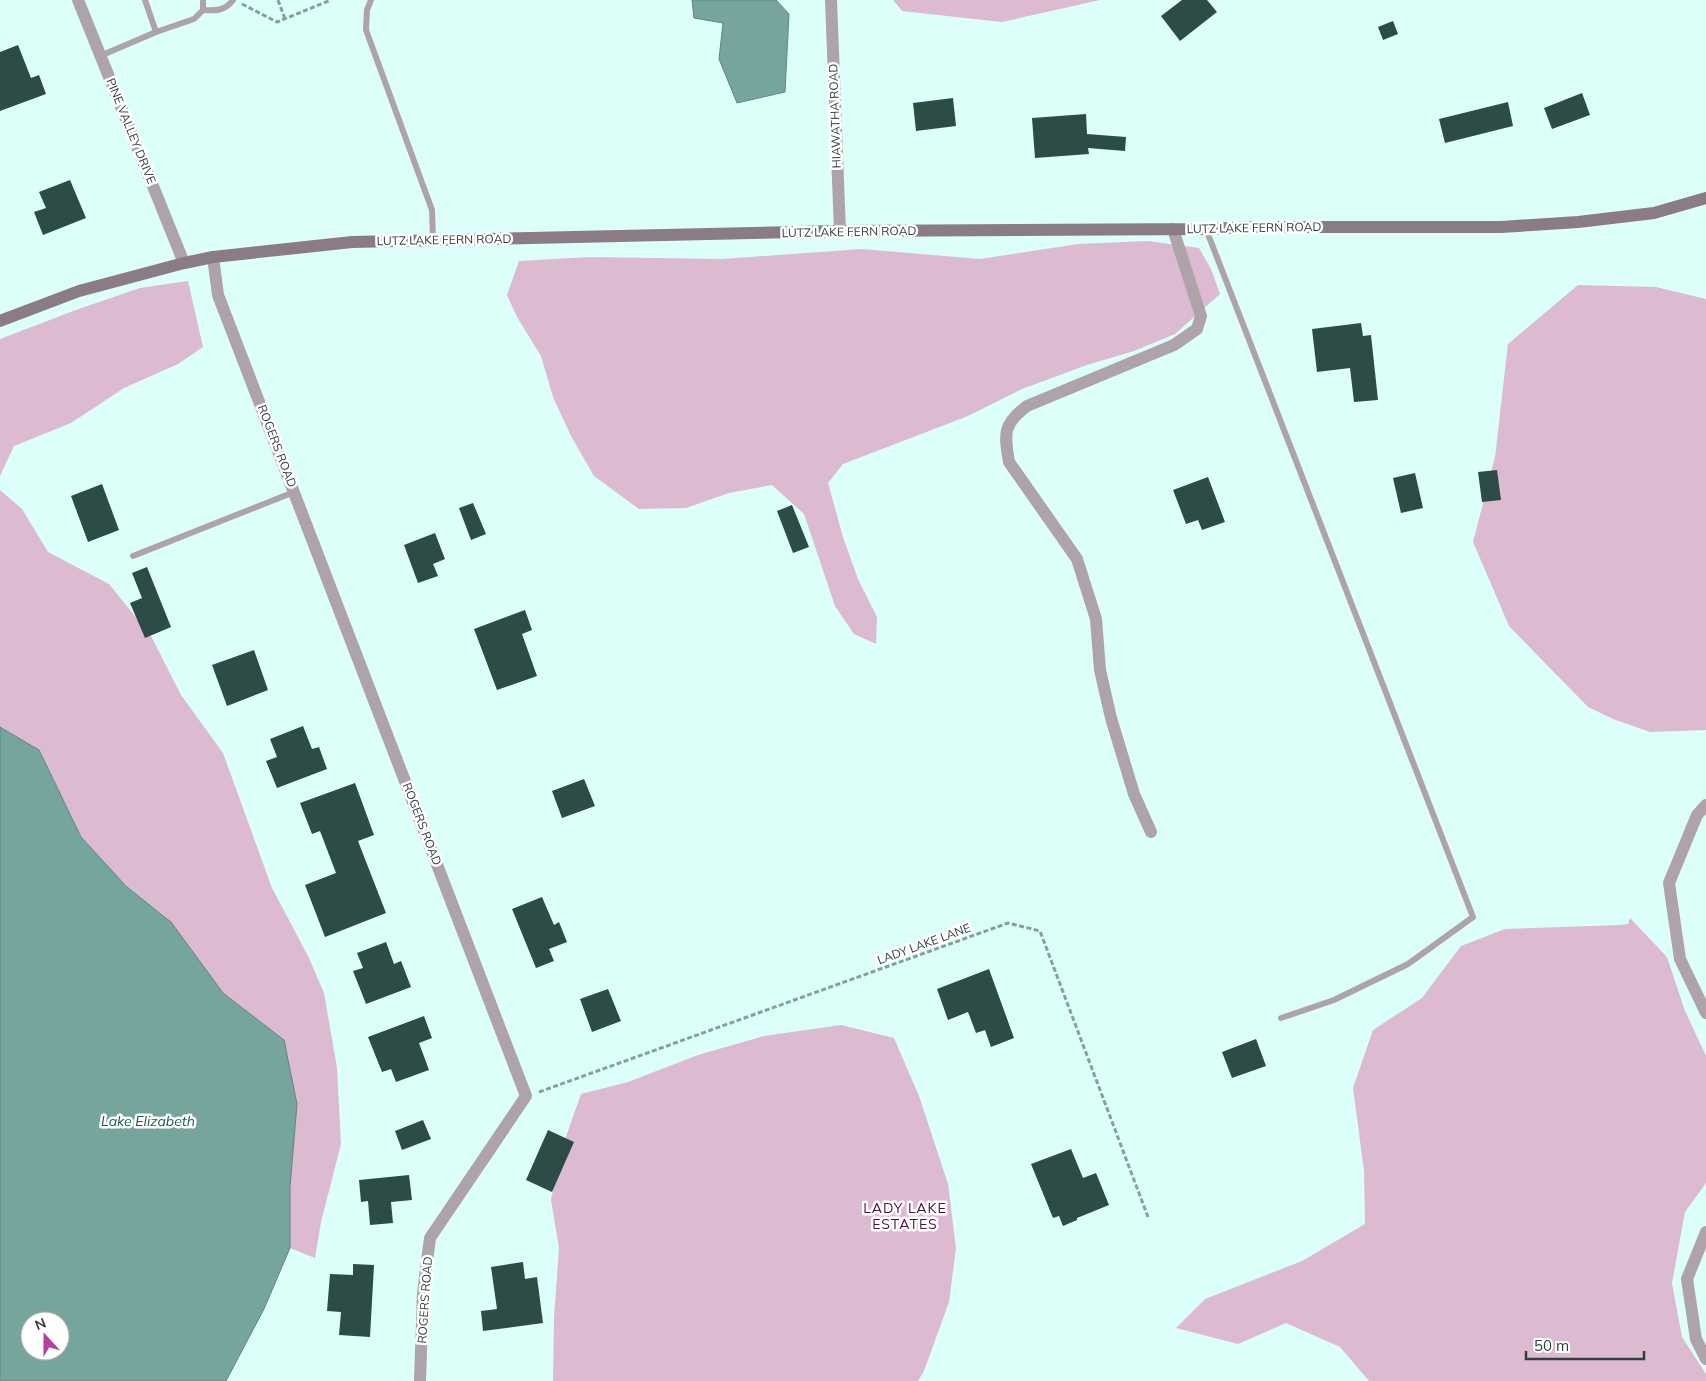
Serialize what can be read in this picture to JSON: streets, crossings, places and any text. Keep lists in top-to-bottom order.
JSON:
{
  "streets": {
    "main road": ["LUTZ LAKE FERN ROAD"],
    "street": ["HIAWATHA ROAD", "PINE VALLEY DRIVE", "ROGERS ROAD"],
    "path": ["LADY LAKE LANE"]
  },
  "crossings": [
    ["HIAWATHA ROAD", "LUTZ LAKE FERN ROAD"],
    ["PINE VALLEY DRIVE", "LUTZ LAKE FERN ROAD"],
    ["LUTZ LAKE FERN ROAD", "ROGERS ROAD"],
    ["ROGERS ROAD", "LADY LAKE LANE"]
  ],
  "districts": ["LADY LAKE ESTATES"],
  "water": ["Lake Elizabeth"],
  "scale_bar": "50 m",
  "north": "top"
}
